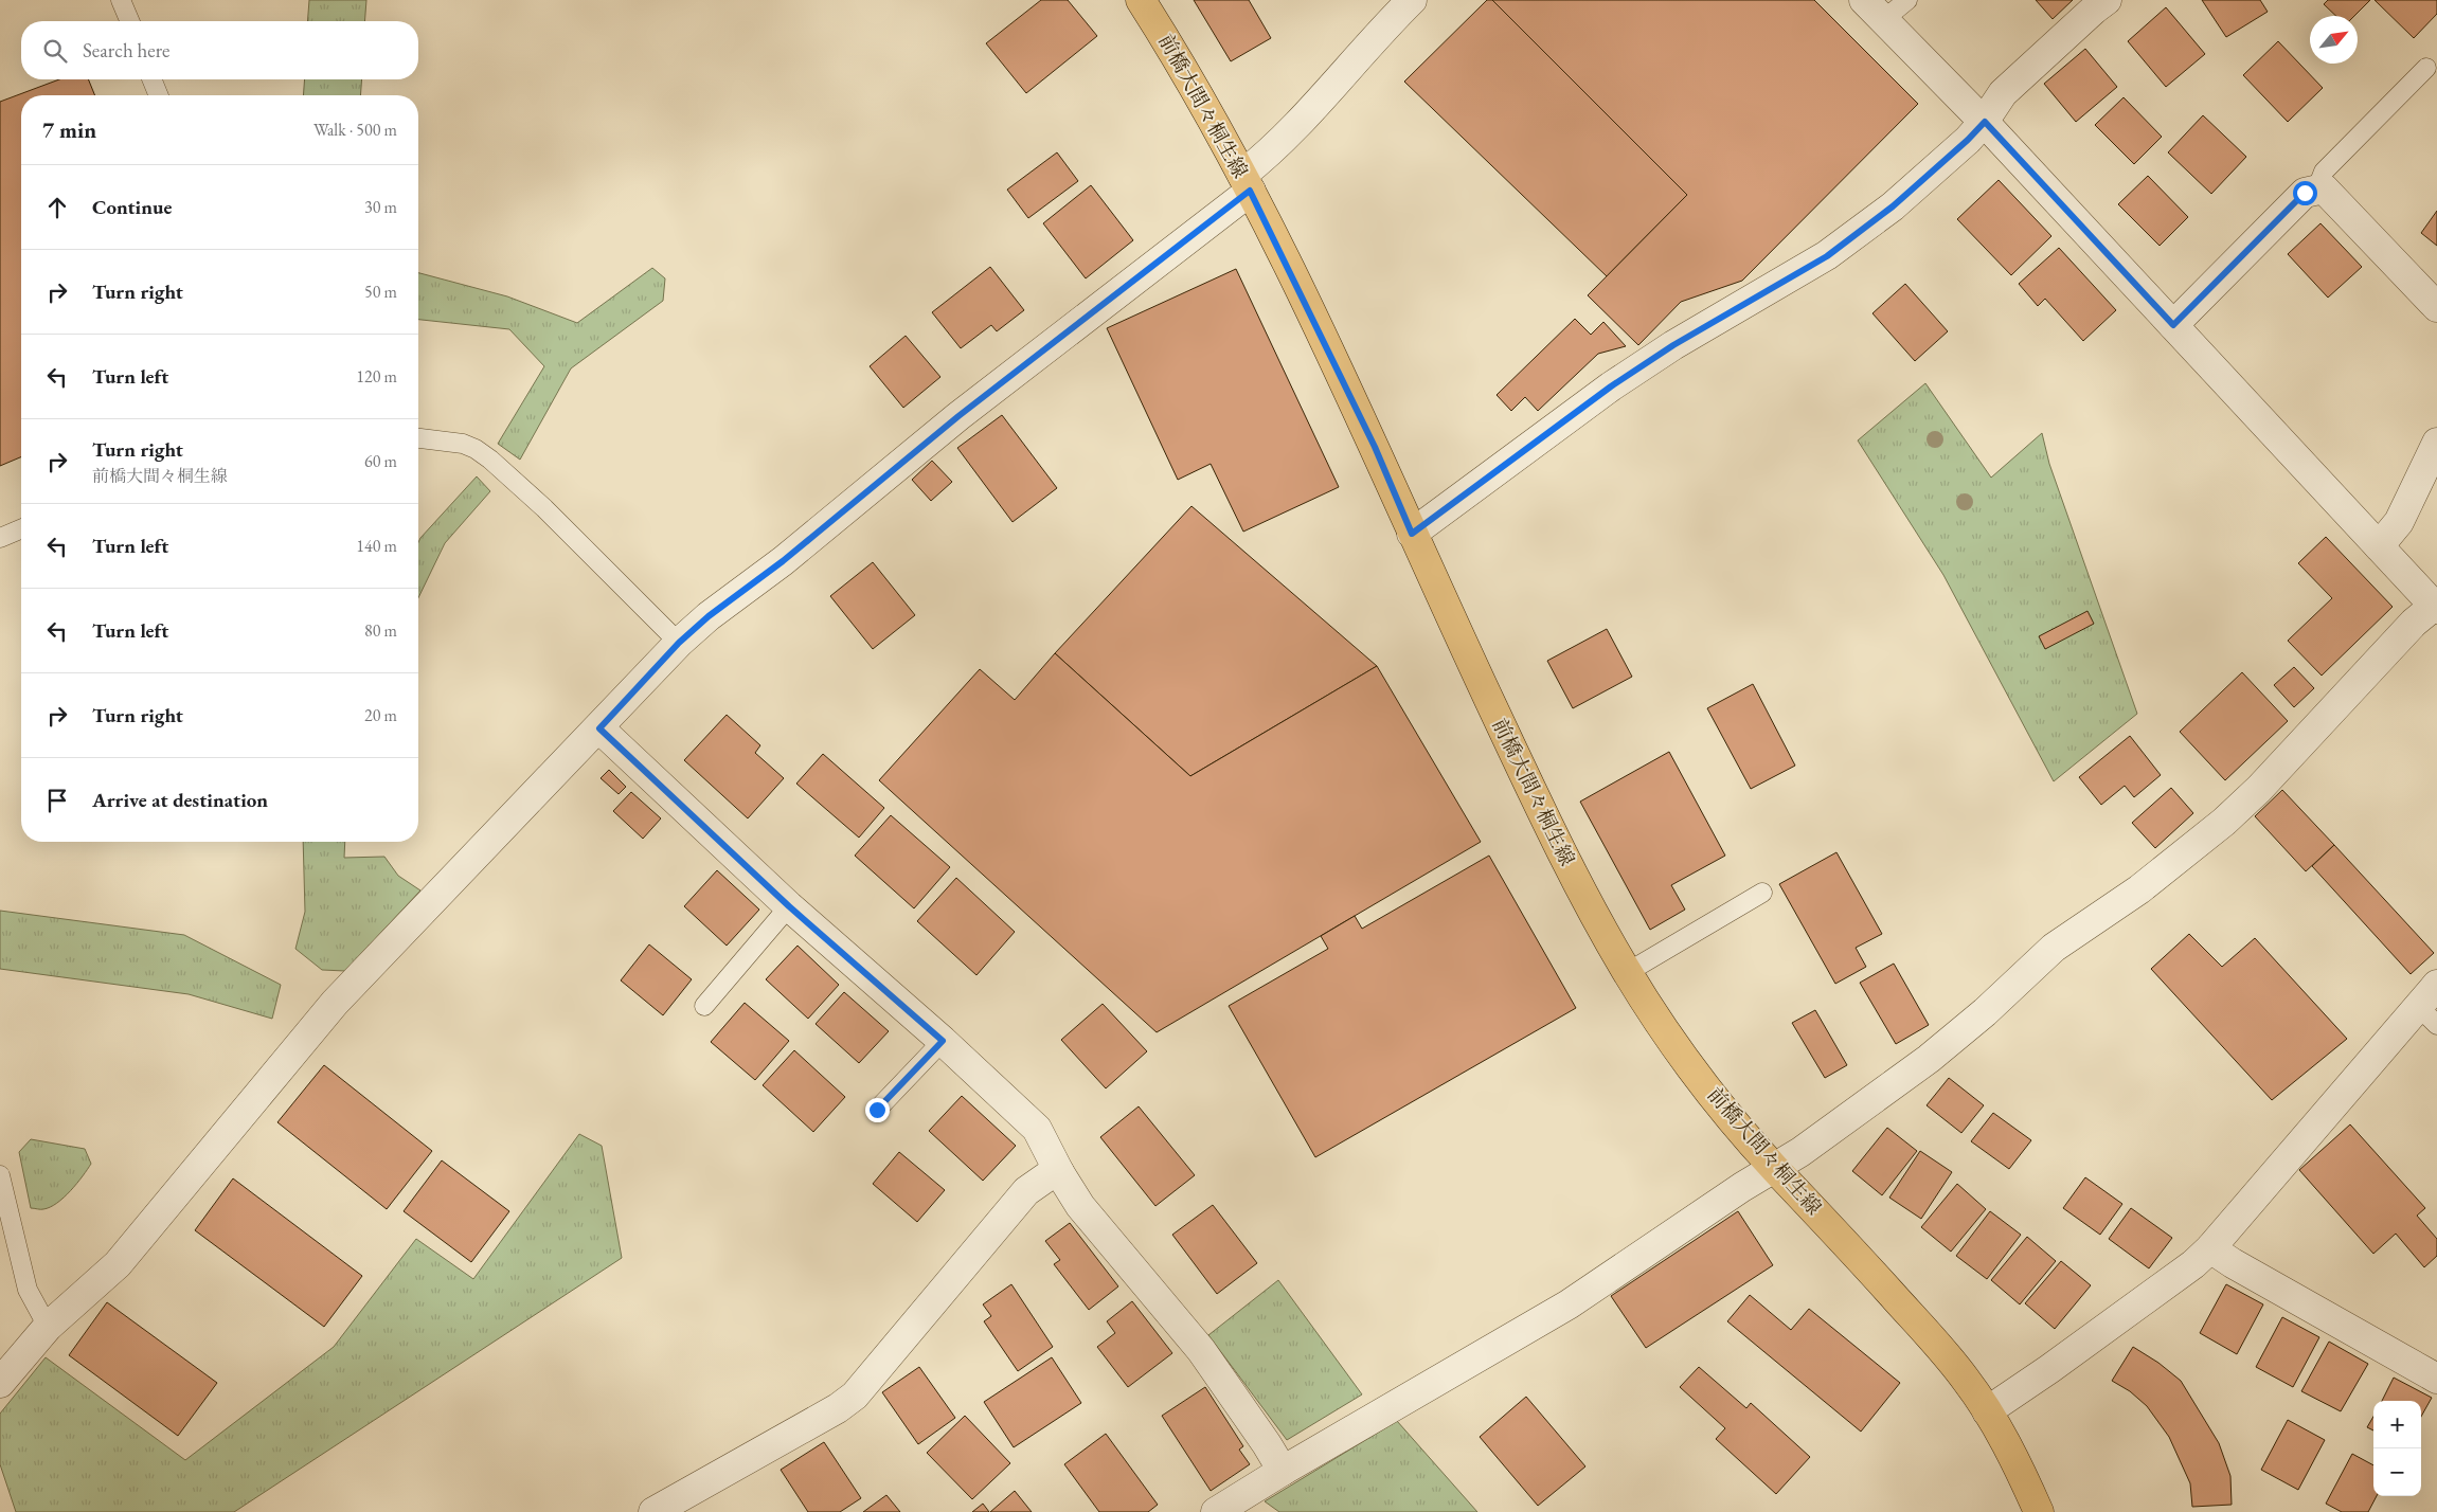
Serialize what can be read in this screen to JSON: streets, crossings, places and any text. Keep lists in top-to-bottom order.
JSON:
{
  "streets": {
    "main road": ["前橋大間々桐生線"]
  },
  "north": "top right",
  "page": {
    "search": "Search here",
    "heading": ["7 min", "Walk · 500 m"],
    "list": [
      ["Continue", "30 m"],
      ["Turn right", "50 m"],
      ["Turn left", "120 m"],
      ["Turn right", "前橋大間々桐生線", "60 m"],
      ["Turn left", "140 m"],
      ["Turn left", "80 m"],
      ["Turn right", "20 m"],
      "Arrive at destination"
    ],
    "map_buttons": ["+", "−"]
  }
}
